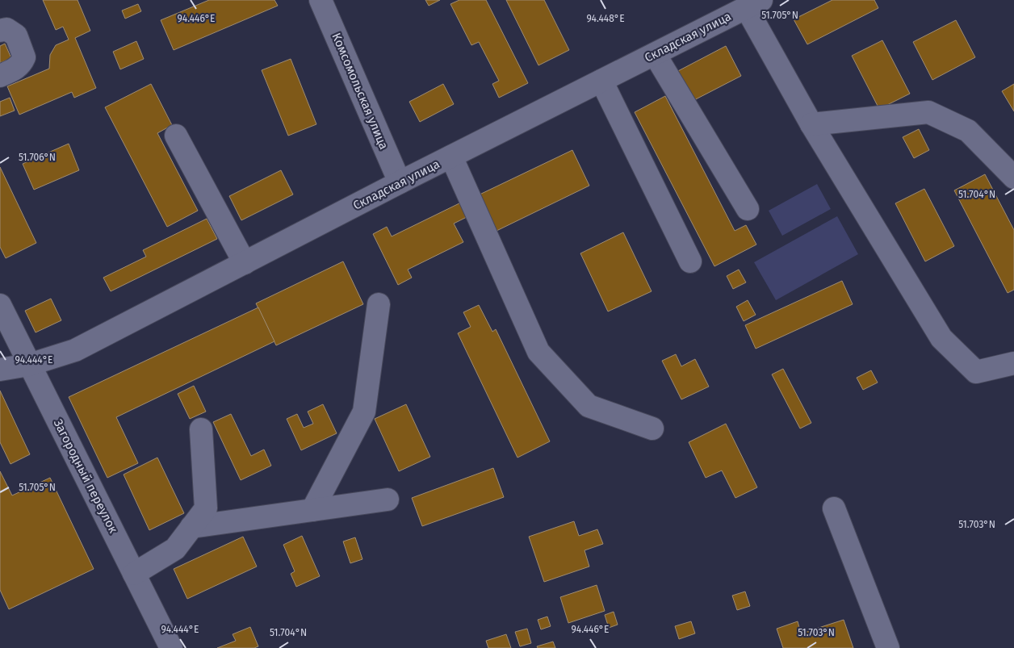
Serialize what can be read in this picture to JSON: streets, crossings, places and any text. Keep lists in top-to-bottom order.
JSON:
{
  "streets": {
    "street": ["Складская улица", "Комсомольская улица", "Загородный переулок"]
  },
  "crossings": [
    ["Складская улица", "Комсомольская улица"],
    ["Складская улица", "Загородный переулок"]
  ],
  "coordinates": [
    "51.705°N",
    "94.446°E",
    "94.448°E",
    "51.706°N",
    "51.704°N",
    "94.444°E",
    "51.703°N"
  ]
}
